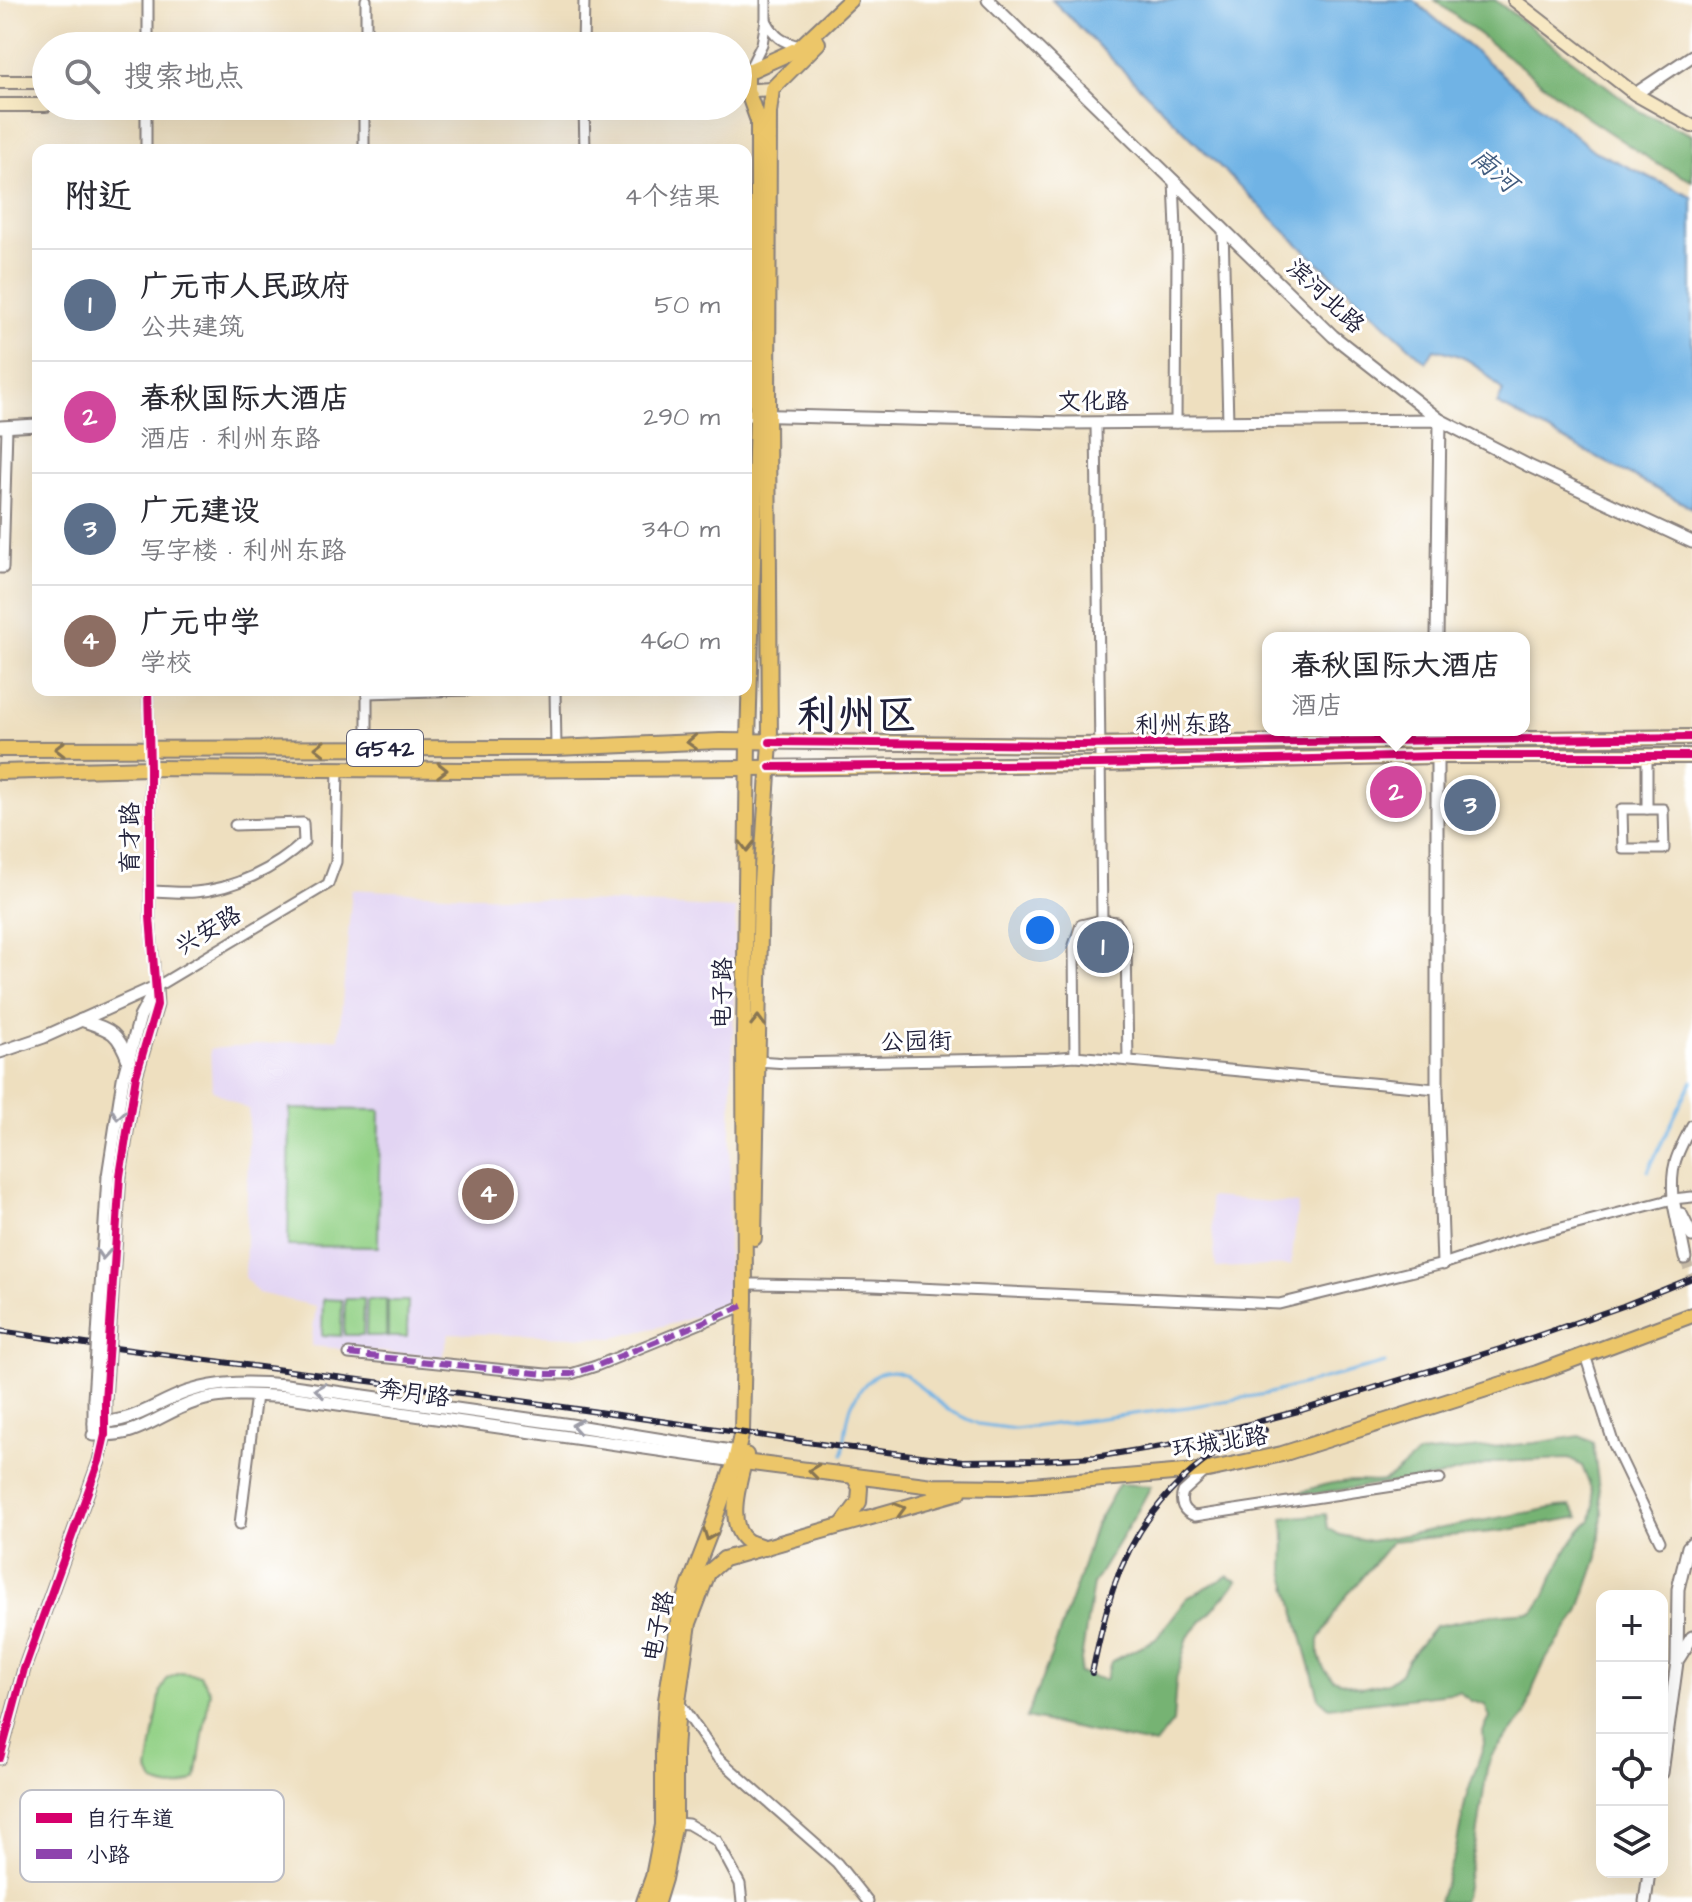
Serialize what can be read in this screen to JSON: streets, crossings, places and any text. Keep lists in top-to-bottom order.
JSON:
{
  "streets": {
    "main road": [
      "利州东路",
      "G542",
      "电子路",
      "环城北路"
    ],
    "street": [
      "滨河北路",
      "文化路",
      "育才路",
      "兴安路",
      "公园街",
      "奔月路"
    ]
  },
  "crossings": [
    ["滨河北路", "文化路"],
    ["文化路", "电子路"],
    ["利州东路", "G542"],
    ["利州东路", "电子路"],
    ["G542", "育才路"],
    ["G542", "兴安路"],
    ["G542", "电子路"],
    ["育才路", "兴安路"],
    ["电子路", "公园街"],
    ["电子路", "奔月路"],
    ["电子路", "环城北路"],
    ["奔月路", "环城北路"]
  ],
  "districts": ["利州区"],
  "water": ["南河"],
  "legend": ["自行车道", "小路"],
  "page": {
    "search": "搜索地点",
    "heading": ["附近", "4个结果"],
    "list": [
      {
        "mark": "1",
        "name": "广元市人民政府",
        "note": "公共建筑",
        "value": "50 m"
      },
      {
        "mark": "2",
        "name": "春秋国际大酒店",
        "note": "酒店 · 利州东路",
        "value": "290 m"
      },
      {
        "mark": "3",
        "name": "广元建设",
        "note": "写字楼 · 利州东路",
        "value": "340 m"
      },
      {
        "mark": "4",
        "name": "广元中学",
        "note": "学校",
        "value": "460 m"
      }
    ],
    "popup": ["春秋国际大酒店", "酒店"],
    "pins": [
      "2",
      "3",
      "1",
      "4"
    ],
    "map_buttons": ["+", "−"]
  }
}
